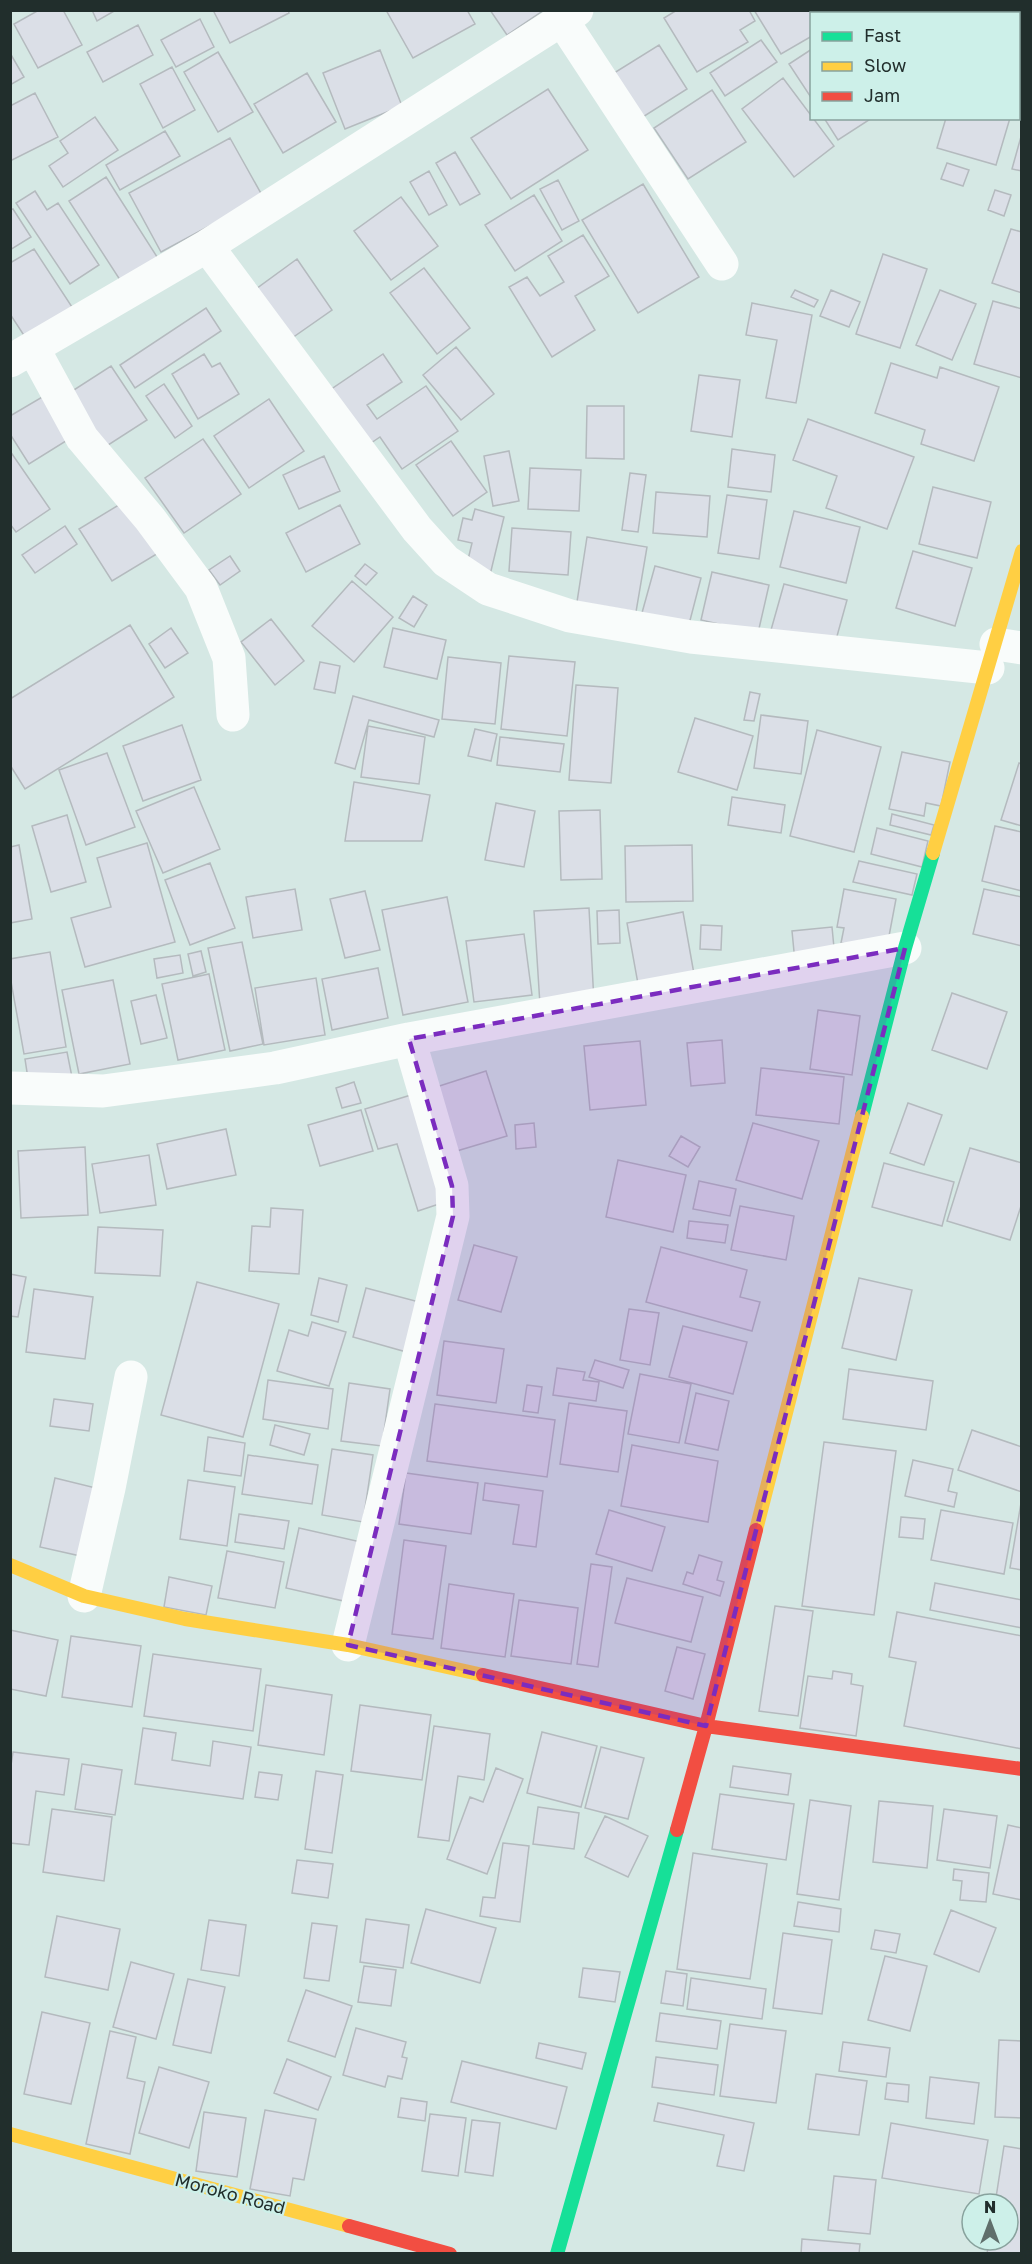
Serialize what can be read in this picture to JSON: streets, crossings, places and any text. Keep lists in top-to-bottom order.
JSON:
{
  "streets": {
    "street": ["Moroko Road"]
  },
  "legend": ["Fast", "Slow", "Jam"],
  "north": "top"
}
